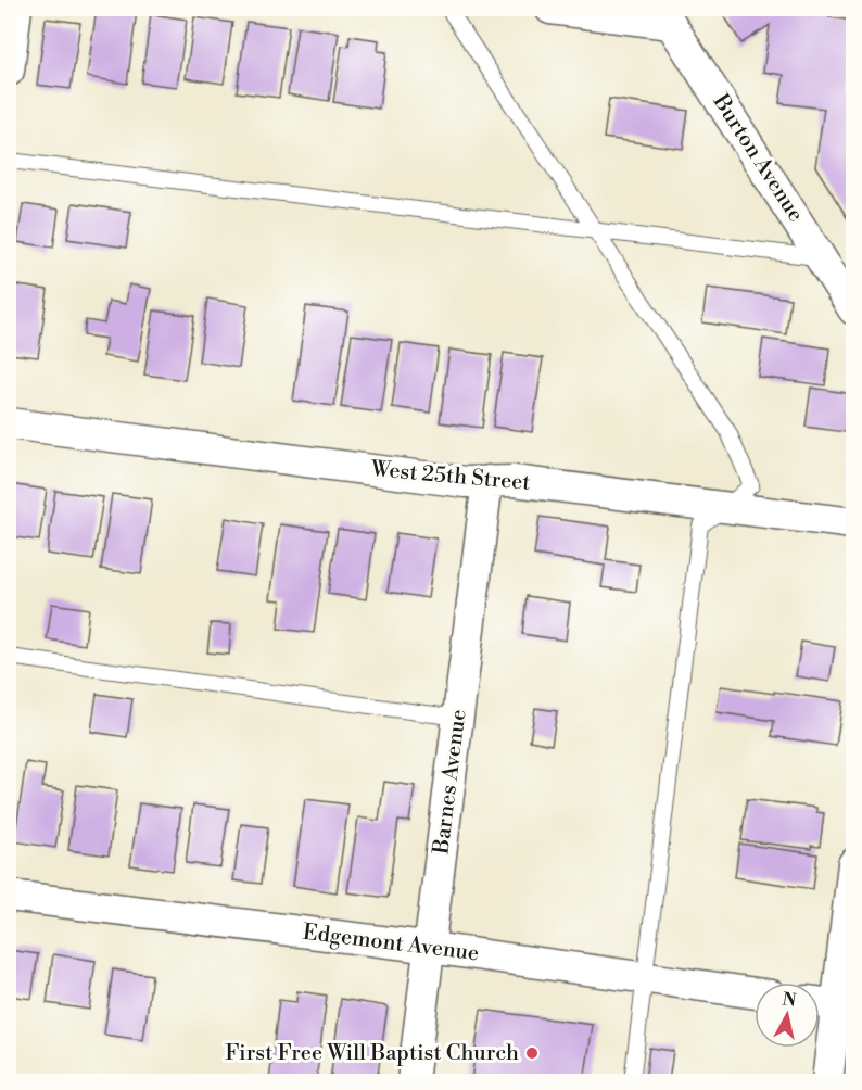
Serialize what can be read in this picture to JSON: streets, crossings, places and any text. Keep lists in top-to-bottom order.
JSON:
{
  "streets": {
    "street": [
      "Burton Avenue",
      "West 25th Street",
      "Barnes Avenue",
      "Edgemont Avenue"
    ]
  },
  "crossings": [
    ["West 25th Street", "Barnes Avenue"],
    ["Barnes Avenue", "Edgemont Avenue"]
  ],
  "places": ["First Free Will Baptist Church"],
  "north": "top"
}
